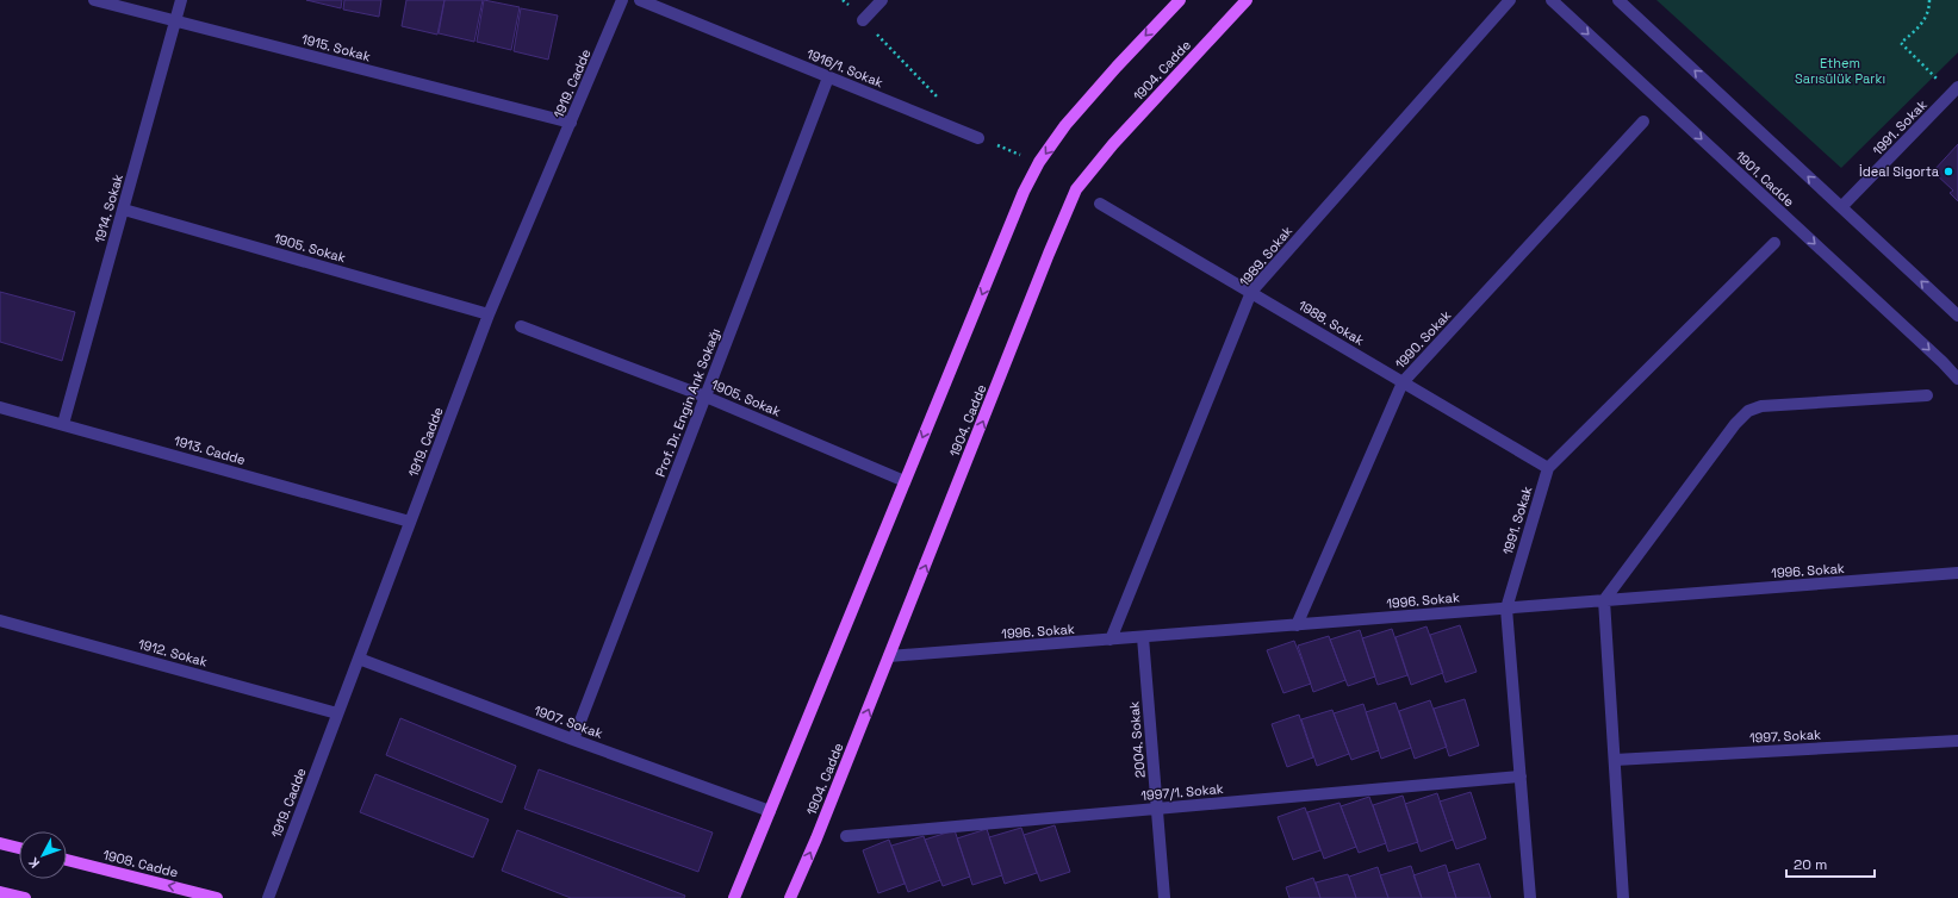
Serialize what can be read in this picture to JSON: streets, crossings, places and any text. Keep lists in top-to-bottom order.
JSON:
{
  "streets": {
    "main road": ["1904. Cadde", "1908. Cadde"],
    "street": [
      "1915. Sokak",
      "1916/1. Sokak",
      "1919. Cadde",
      "1991. Sokak",
      "1901. Cadde",
      "1914. Sokak",
      "1905. Sokak",
      "1989. Sokak",
      "1988. Sokak",
      "1990. Sokak",
      "Prof. Dr. Engin Arık Sokağı",
      "1913. Cadde",
      "1996. Sokak",
      "1912. Sokak",
      "1907. Sokak",
      "1997. Sokak",
      "2004. Sokak",
      "1997/1. Sokak"
    ]
  },
  "crossings": [
    ["1915. Sokak", "1919. Cadde"],
    ["1915. Sokak", "1914. Sokak"],
    ["1916/1. Sokak", "Prof. Dr. Engin Arık Sokağı"],
    ["1904. Cadde", "1996. Sokak"],
    ["1919. Cadde", "1905. Sokak"],
    ["1919. Cadde", "1913. Cadde"],
    ["1919. Cadde", "1912. Sokak"],
    ["1919. Cadde", "1907. Sokak"],
    ["1991. Sokak", "1988. Sokak"],
    ["1991. Sokak", "1996. Sokak"],
    ["1991. Sokak", "1997/1. Sokak"],
    ["1914. Sokak", "1905. Sokak"],
    ["1914. Sokak", "1913. Cadde"],
    ["1905. Sokak", "Prof. Dr. Engin Arık Sokağı"],
    ["1989. Sokak", "1988. Sokak"],
    ["1989. Sokak", "1996. Sokak"],
    ["1988. Sokak", "1990. Sokak"],
    ["1990. Sokak", "1996. Sokak"],
    ["Prof. Dr. Engin Arık Sokağı", "1907. Sokak"],
    ["1996. Sokak", "2004. Sokak"],
    ["2004. Sokak", "1997/1. Sokak"]
  ],
  "one_way": ["1908. Cadde"],
  "parks": ["Ethem Sarısülük Parkı"],
  "places": ["İdeal Sigorta"],
  "scale_bar": "20 m",
  "north": "bottom left"
}
